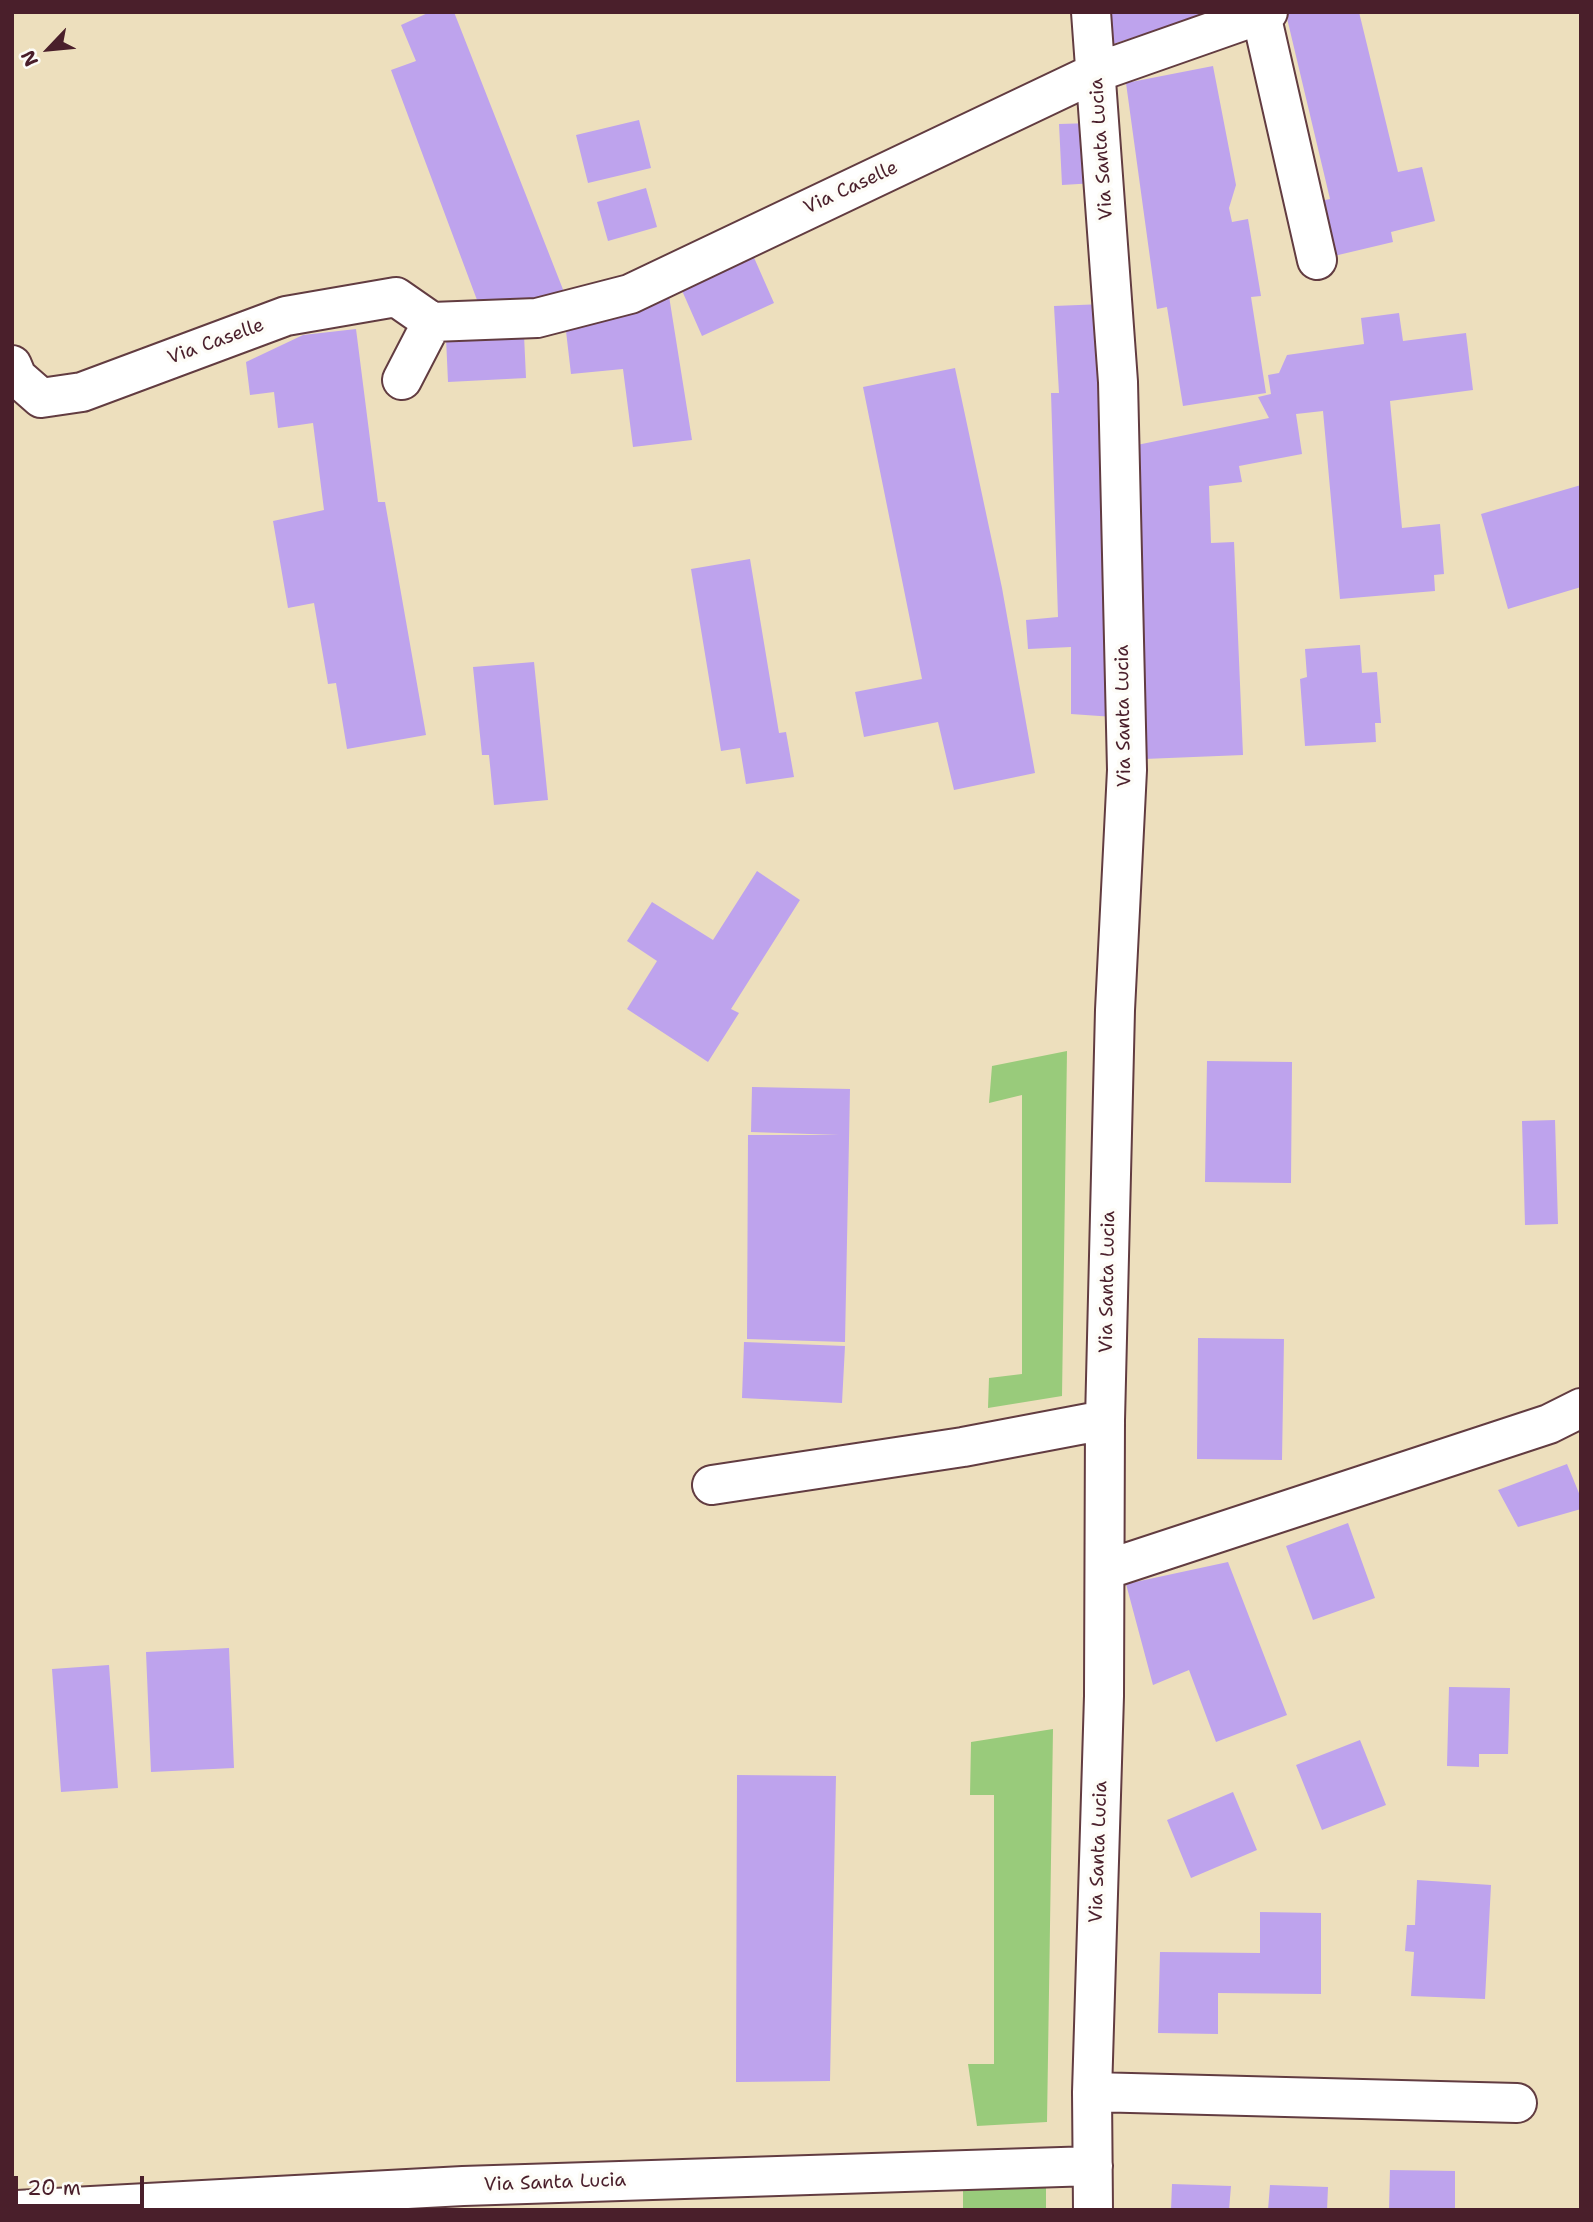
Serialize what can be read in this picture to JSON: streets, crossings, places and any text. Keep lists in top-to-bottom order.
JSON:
{
  "streets": {
    "street": ["Via Santa Lucia", "Via Caselle"]
  },
  "crossings": [
    ["Via Santa Lucia", "Via Caselle"]
  ],
  "scale_bar": "20 m",
  "north": "bottom left"
}
